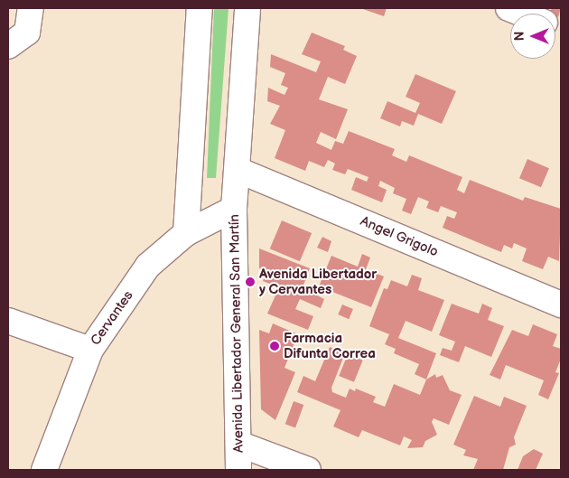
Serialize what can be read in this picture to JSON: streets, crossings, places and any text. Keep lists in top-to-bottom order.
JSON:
{
  "streets": {
    "street": ["Angel Grigolo", "Cervantes", "Avenida Libertador General San Martín"]
  },
  "crossings": [
    ["Angel Grigolo", "Avenida Libertador General San Martín"],
    ["Cervantes", "Avenida Libertador General San Martín"]
  ],
  "places": ["Avenida Libertador y Cervantes", "Farmacia Difunta Correa"],
  "north": "left"
}
